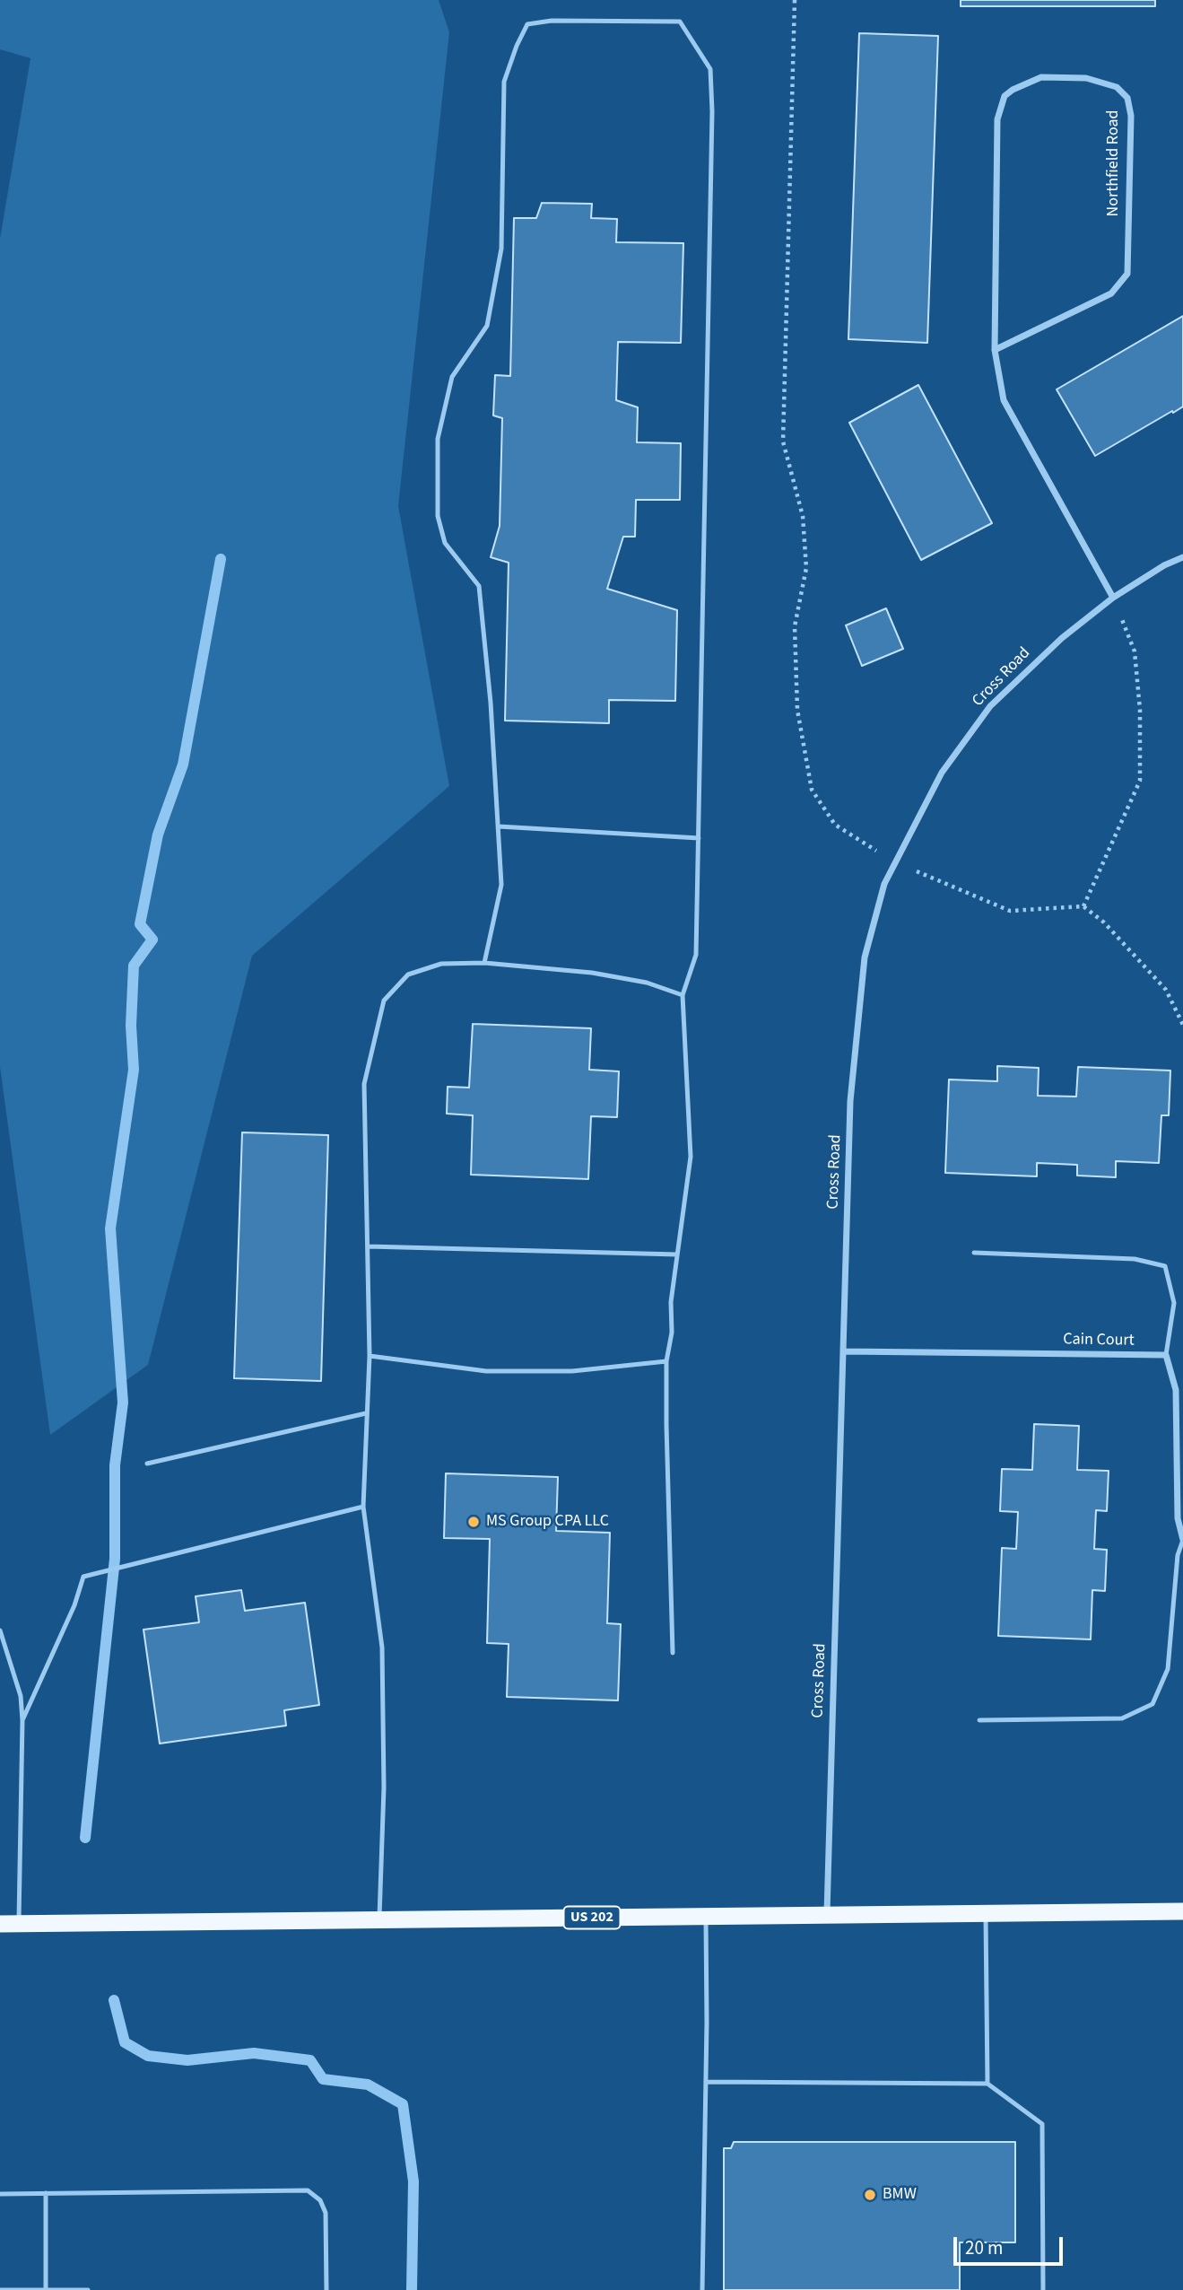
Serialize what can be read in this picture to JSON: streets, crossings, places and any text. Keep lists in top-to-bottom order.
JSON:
{
  "streets": {
    "highway": ["US 202"],
    "street": ["Northfield Road", "Cross Road", "Cain Court"]
  },
  "crossings": [
    ["Northfield Road", "Cross Road"],
    ["Cross Road", "Cain Court"],
    ["Cross Road", "US 202"]
  ],
  "places": ["MS Group CPA LLC", "BMW"],
  "scale_bar": "20 m"
}
